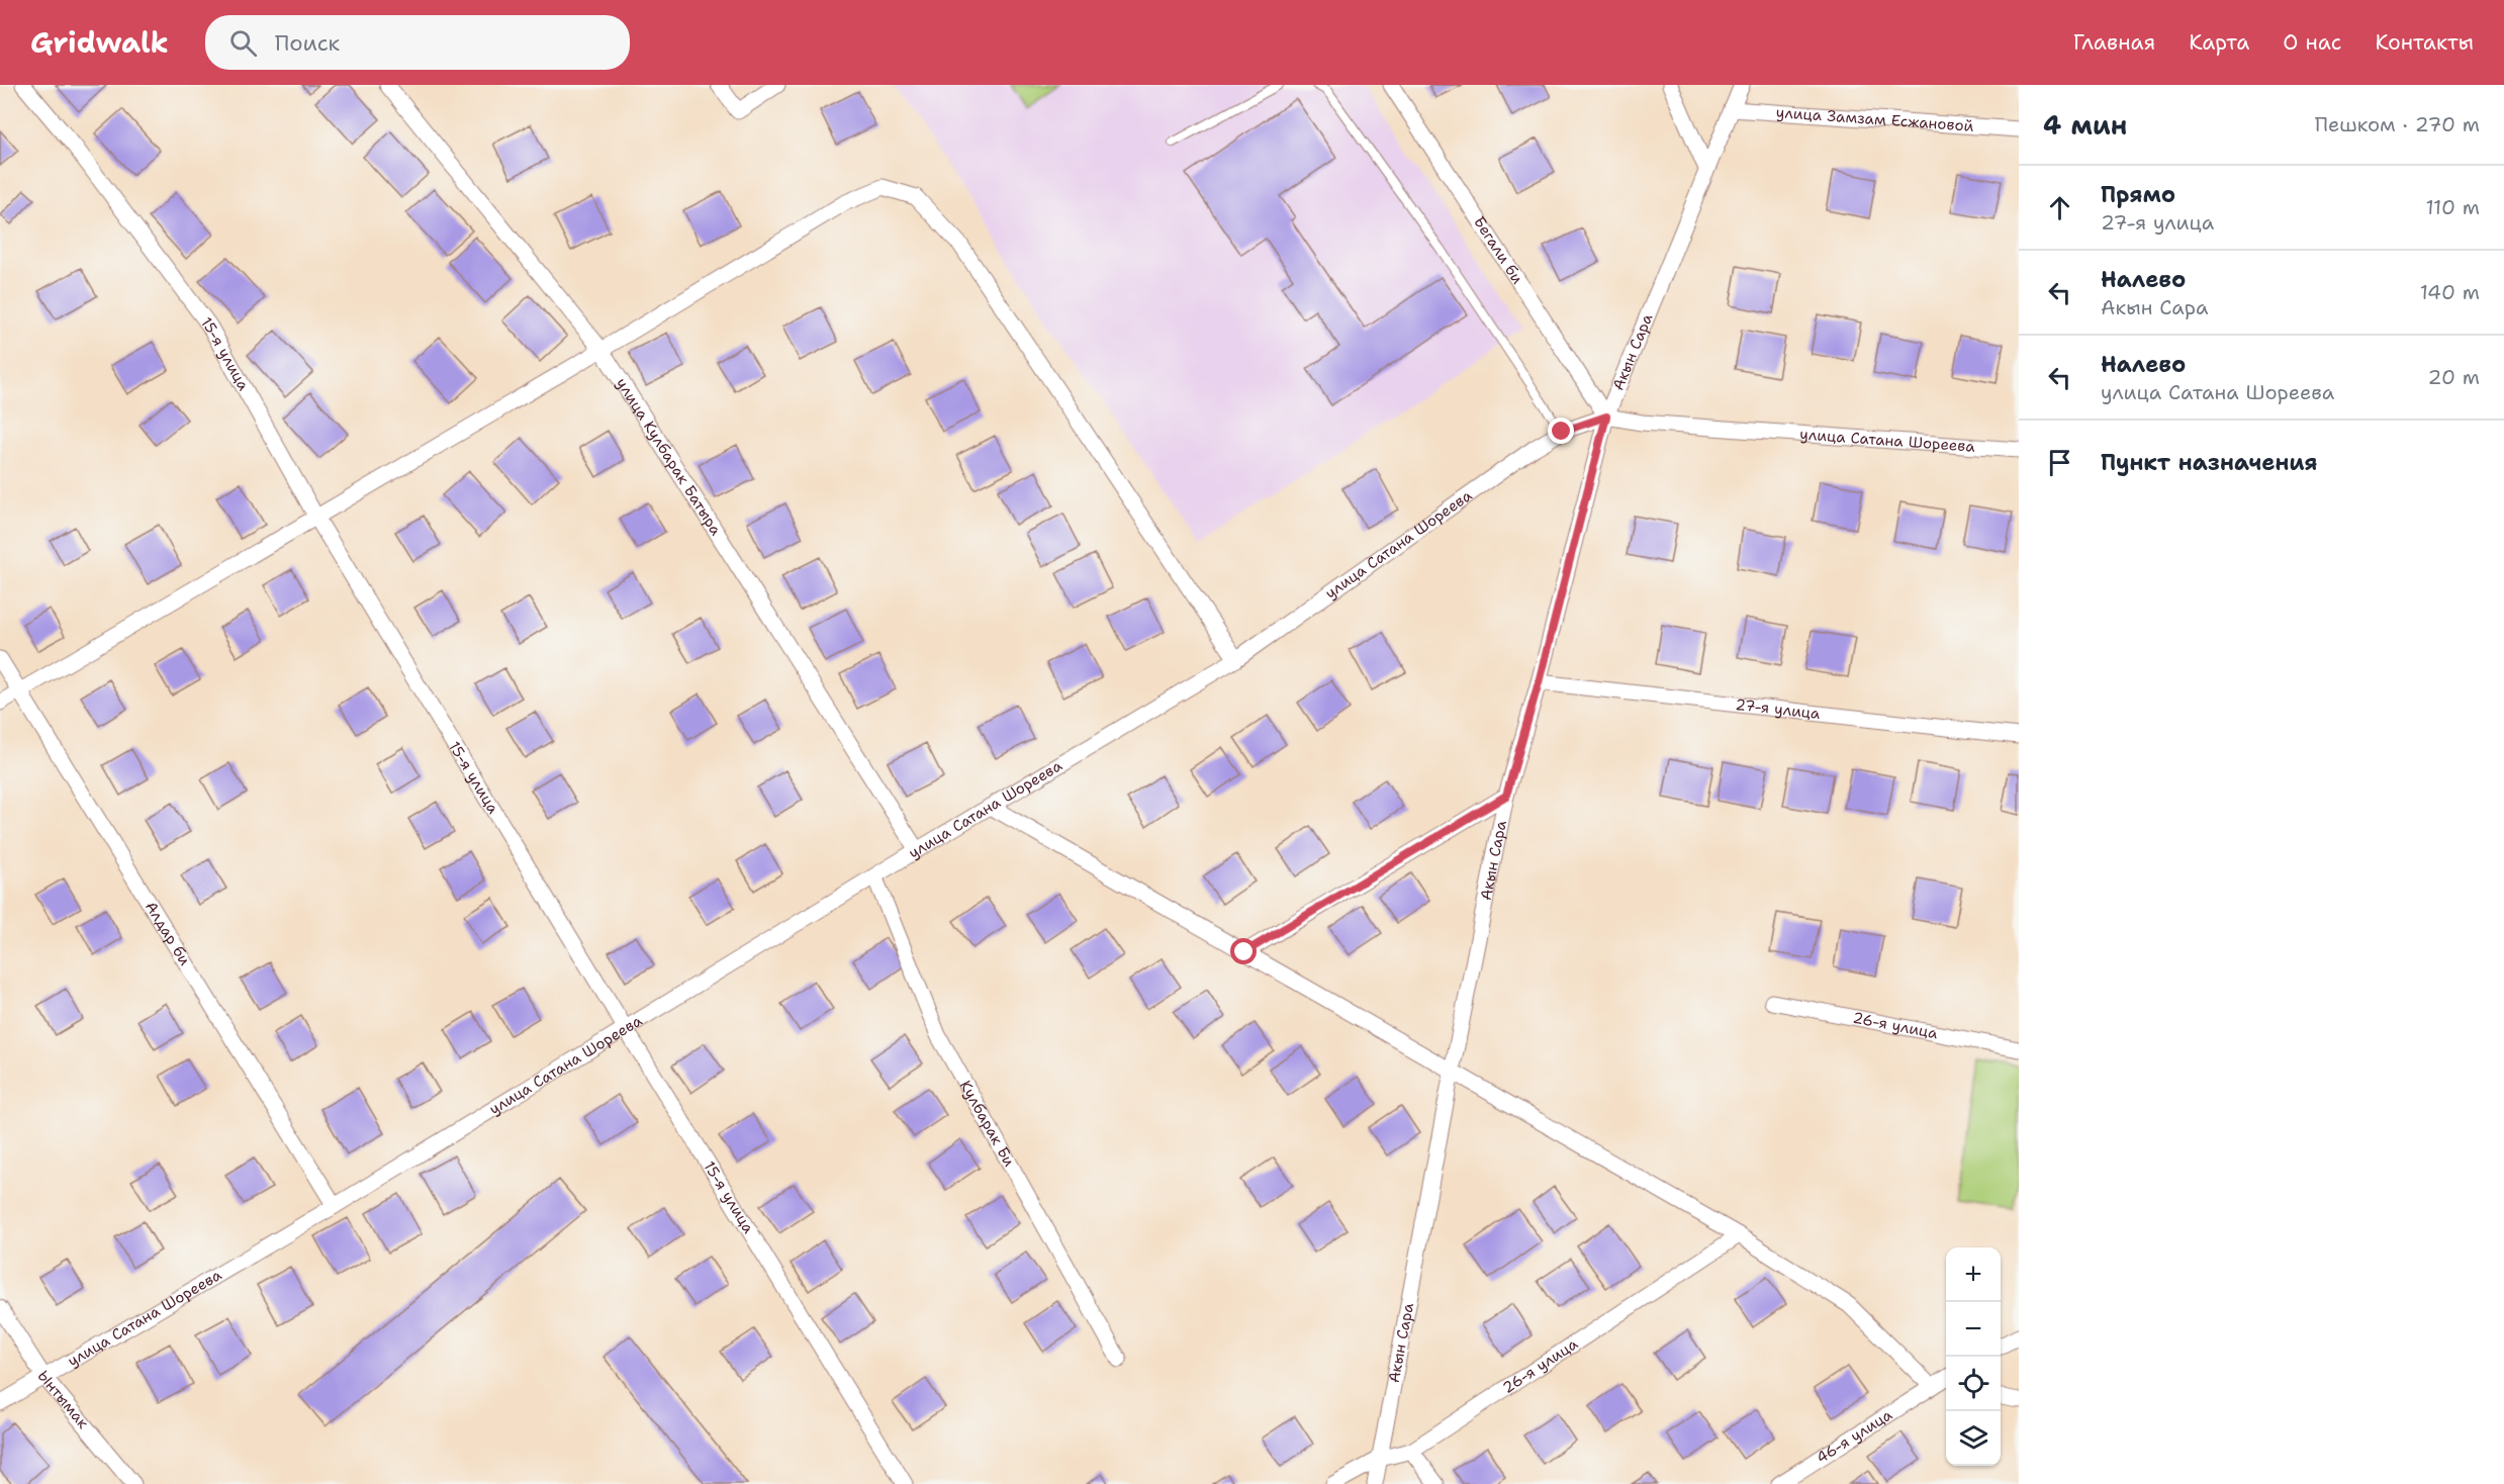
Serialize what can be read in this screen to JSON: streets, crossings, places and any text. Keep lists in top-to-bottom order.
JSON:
{
  "streets": {
    "street": [
      "улица Замзам Есжановой",
      "Бегали би",
      "Акын Сара",
      "15-я улица",
      "улица Сатана Шореева",
      "улица Кулбарак Батыра",
      "27-я улица",
      "Алдар би",
      "26-я улица",
      "Кулбарак Би",
      "Ынтымак",
      "46-я улица"
    ]
  },
  "crossings": [
    ["улица Замзам Есжановой", "Акын Сара"],
    ["Бегали би", "Акын Сара"],
    ["Бегали би", "улица Сатана Шореева"],
    ["Акын Сара", "улица Сатана Шореева"],
    ["Акын Сара", "27-я улица"],
    ["Акын Сара", "26-я улица"],
    ["15-я улица", "улица Сатана Шореева"],
    ["улица Сатана Шореева", "улица Кулбарак Батыра"],
    ["улица Сатана Шореева", "Алдар би"],
    ["улица Сатана Шореева", "Кулбарак Би"],
    ["улица Сатана Шореева", "Ынтымак"]
  ],
  "page": {
    "header": "Gridwalk",
    "search": "Поиск",
    "nav": [
      "Главная",
      "Карта",
      "О нас",
      "Контакты"
    ],
    "heading": ["4 мин", "Пешком · 270 m"],
    "list": [
      ["Прямо", "27-я улица", "110 m"],
      ["Налево", "Акын Сара", "140 m"],
      ["Налево", "улица Сатана Шореева", "20 m"],
      "Пункт назначения"
    ],
    "map_buttons": ["+", "−"]
  }
}
